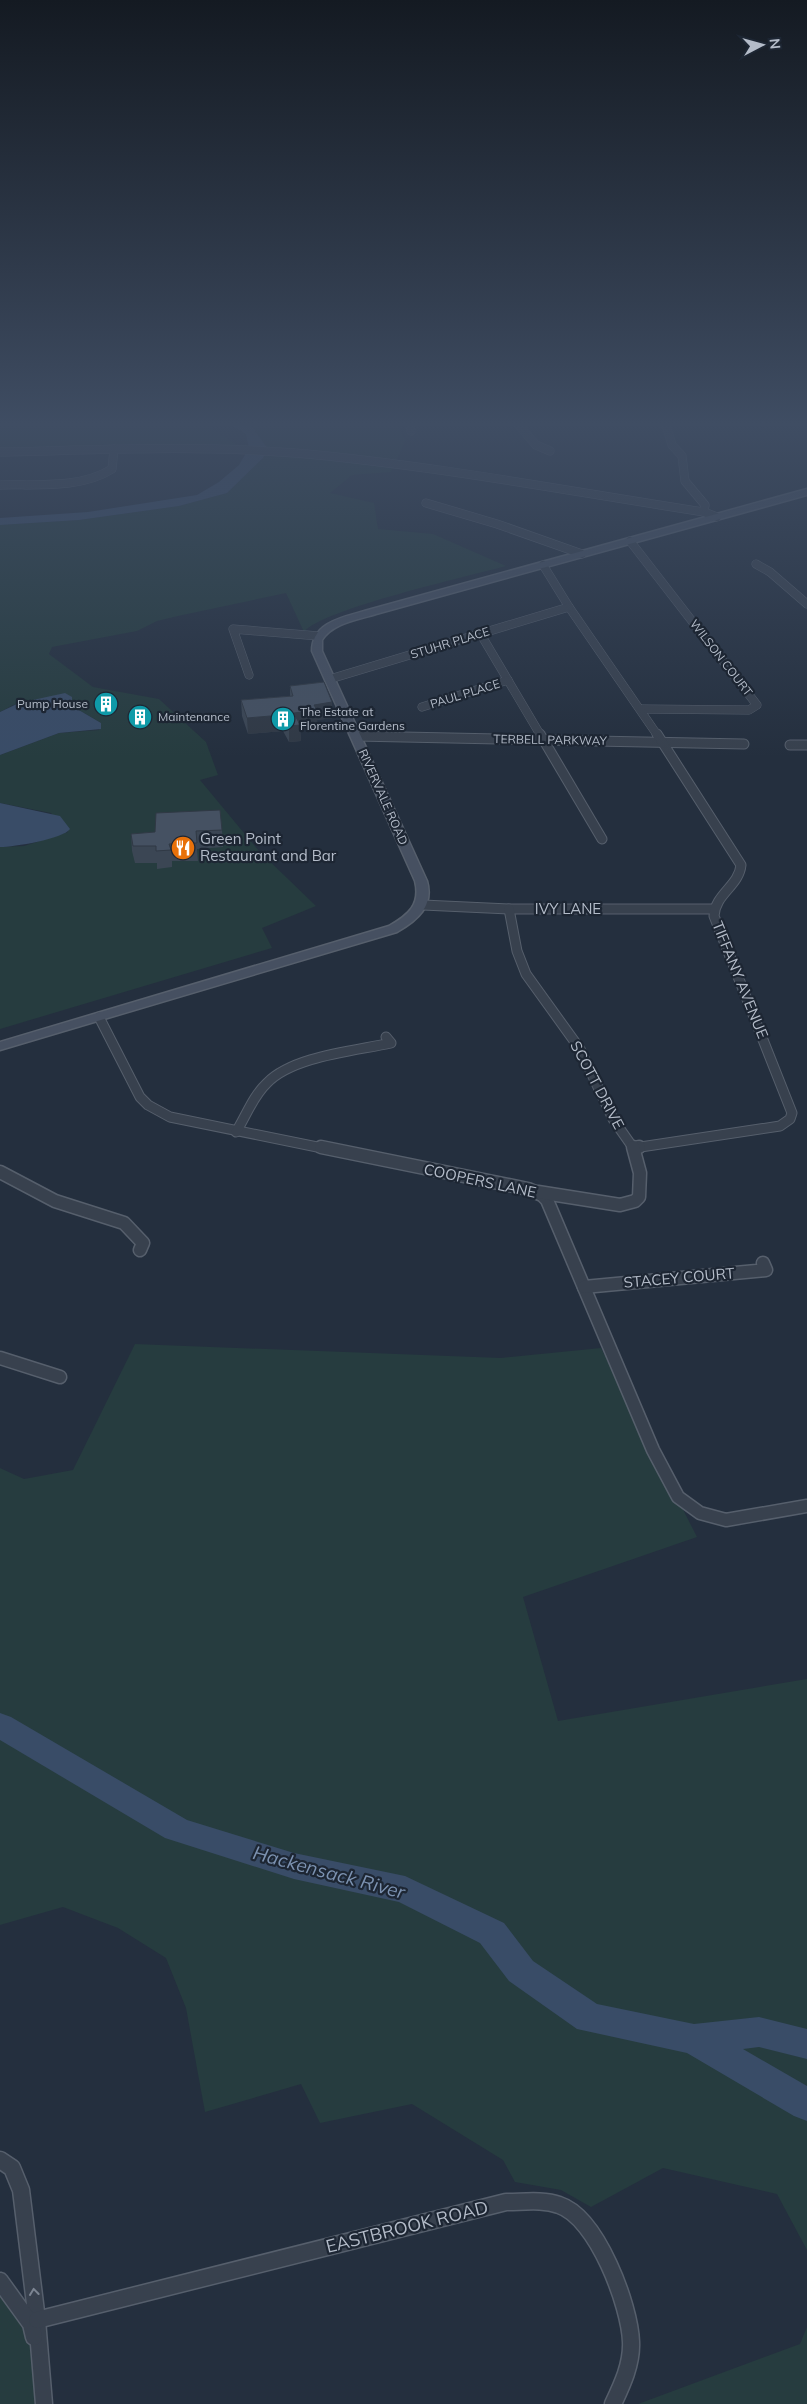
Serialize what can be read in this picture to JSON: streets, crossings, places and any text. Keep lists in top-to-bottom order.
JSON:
{
  "streets": {
    "street": [
      "STUHR PLACE",
      "WILSON COURT",
      "PAUL PLACE",
      "TERBELL PARKWAY",
      "RIVERVALE ROAD",
      "IVY LANE",
      "TIFFANY AVENUE",
      "SCOTT DRIVE",
      "COOPERS LANE",
      "STACEY COURT",
      "EASTBROOK ROAD"
    ]
  },
  "crossings": [
    ["STUHR PLACE", "RIVERVALE ROAD"],
    ["STUHR PLACE", "TIFFANY AVENUE"],
    ["WILSON COURT", "TIFFANY AVENUE"],
    ["TERBELL PARKWAY", "RIVERVALE ROAD"],
    ["TERBELL PARKWAY", "TIFFANY AVENUE"],
    ["RIVERVALE ROAD", "IVY LANE"],
    ["IVY LANE", "TIFFANY AVENUE"],
    ["IVY LANE", "SCOTT DRIVE"],
    ["TIFFANY AVENUE", "SCOTT DRIVE"],
    ["SCOTT DRIVE", "COOPERS LANE"],
    ["COOPERS LANE", "STACEY COURT"]
  ],
  "water": ["Hackensack River"],
  "places": {
    "building": ["Pump House", "Maintenance", "The Estate at Florentine Gardens"],
    "restaurant": ["Green Point Restaurant and Bar"]
  },
  "north": "right"
}
